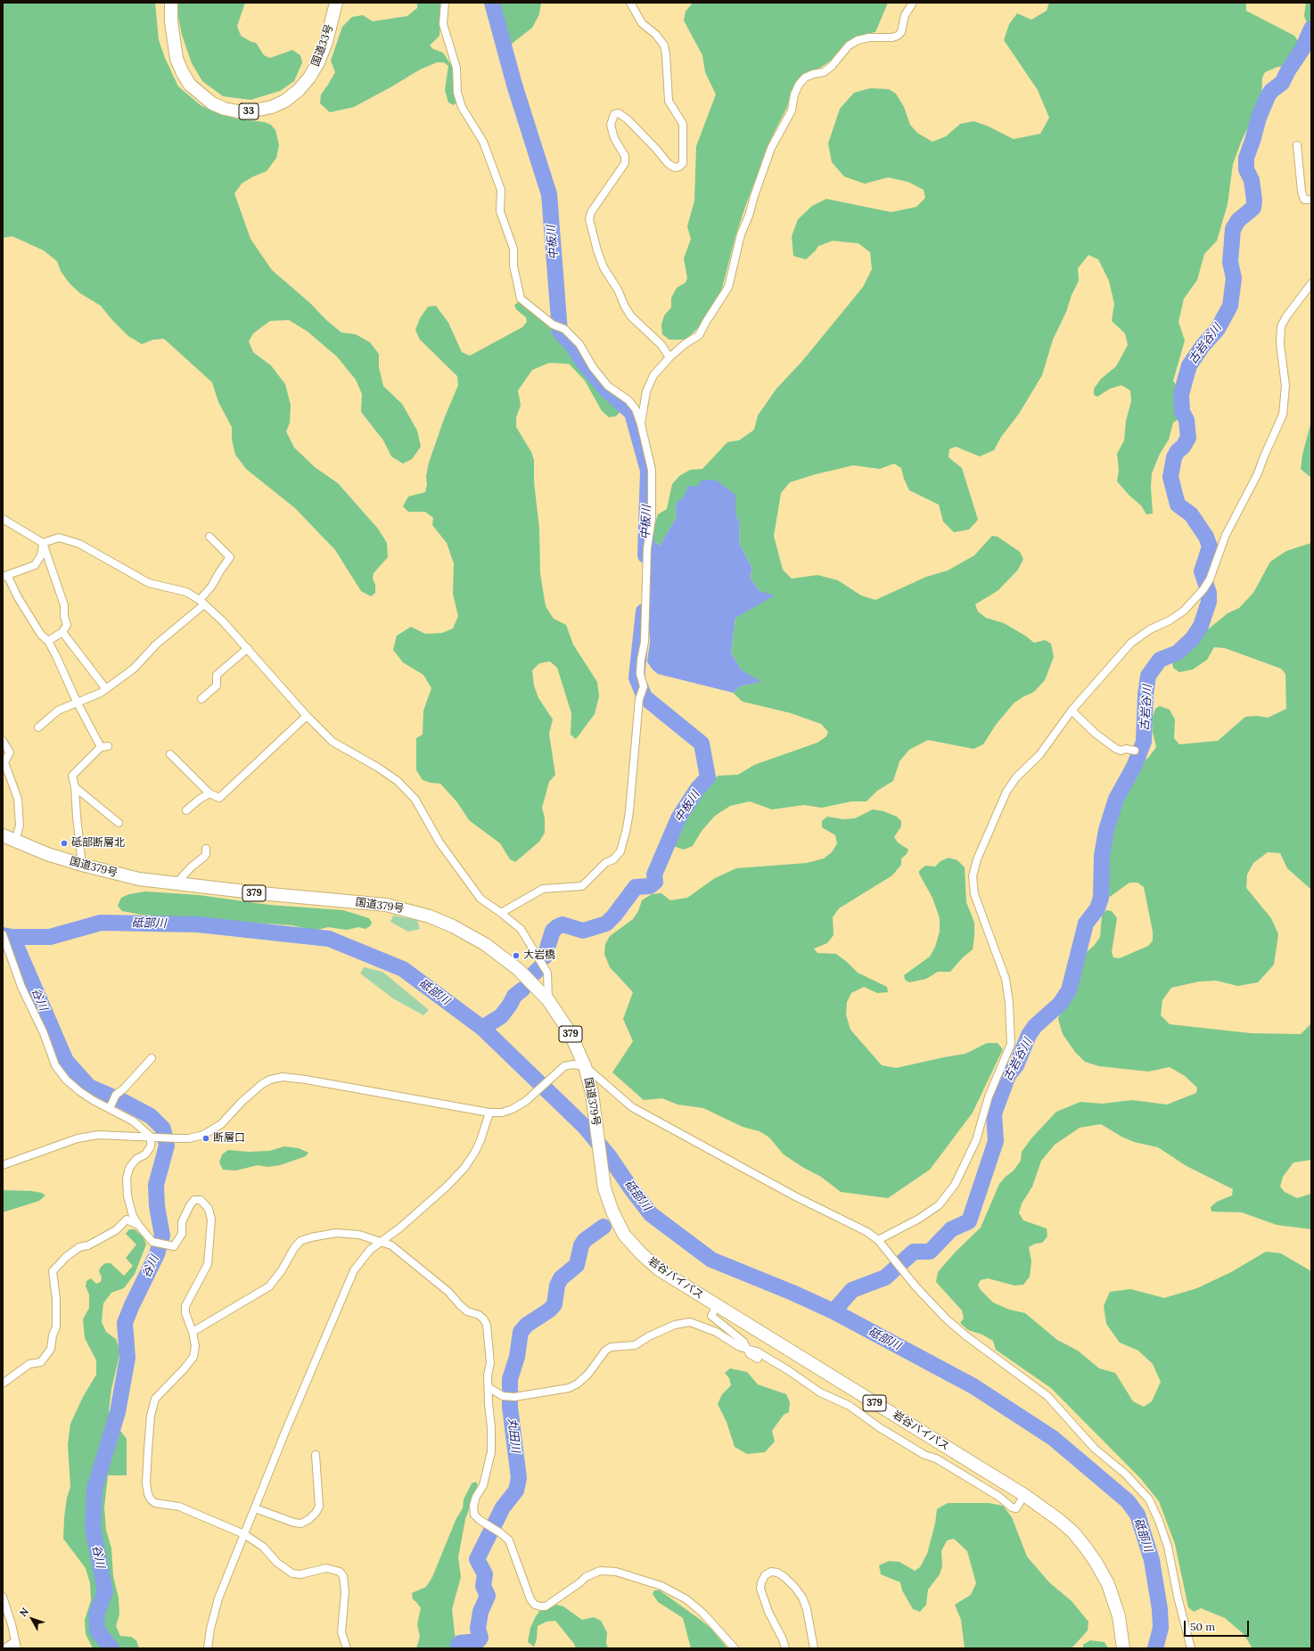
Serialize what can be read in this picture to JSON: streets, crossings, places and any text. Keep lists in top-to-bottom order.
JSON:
{
  "streets": {
    "highway": [
      "国道33号",
      "33",
      "国道379号",
      "379",
      "岩谷バイパス"
    ]
  },
  "crossings": [
    ["国道379号", "岩谷バイパス"]
  ],
  "water": [
    "中板川",
    "古岩谷川",
    "砥部川",
    "谷川",
    "丸田川"
  ],
  "places": ["砥部断層北", "大岩橋", "断層口"],
  "scale_bar": "50 m",
  "north": "top left"
}
